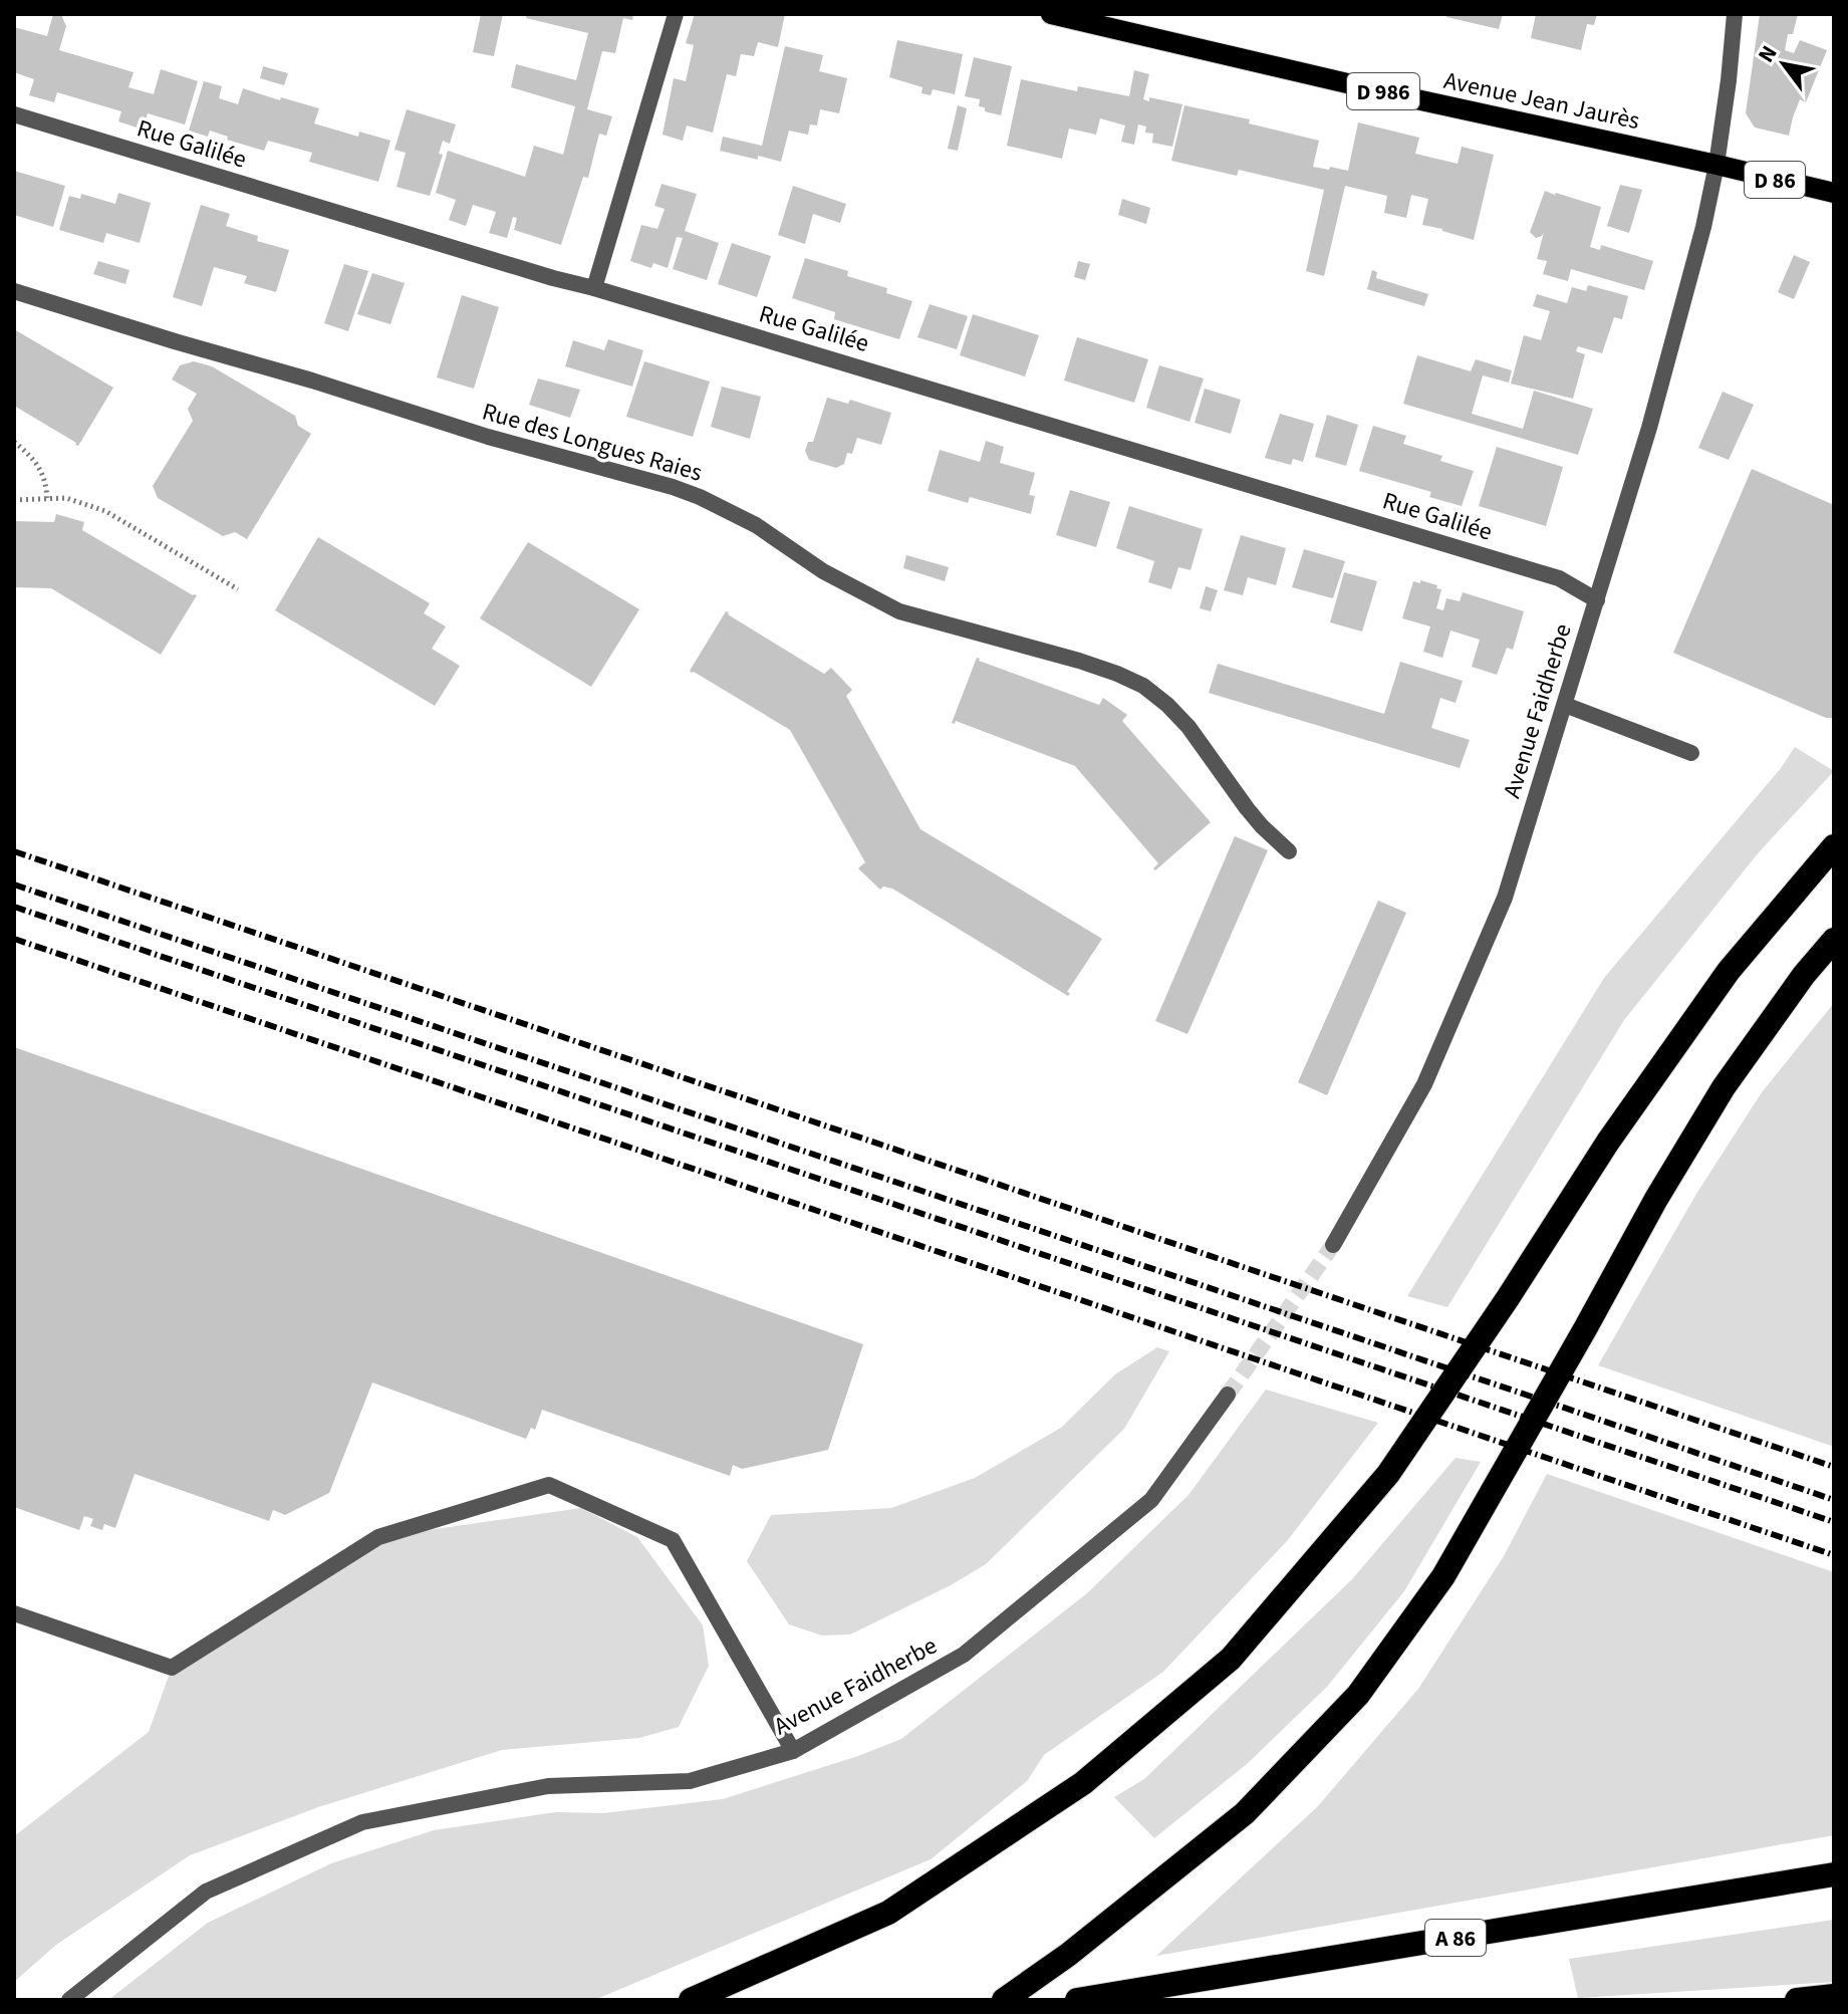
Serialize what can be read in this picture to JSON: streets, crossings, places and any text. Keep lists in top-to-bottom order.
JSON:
{
  "streets": {
    "highway": ["A 86"],
    "main road": ["D 986", "Avenue Jean Jaurès", "D 86"],
    "street": ["Rue Galilée", "Rue des Longues Raies", "Avenue Faidherbe"]
  },
  "crossings": [
    ["Avenue Jean Jaurès", "Avenue Faidherbe"],
    ["Rue Galilée", "Avenue Faidherbe"]
  ],
  "north": "top left"
}
